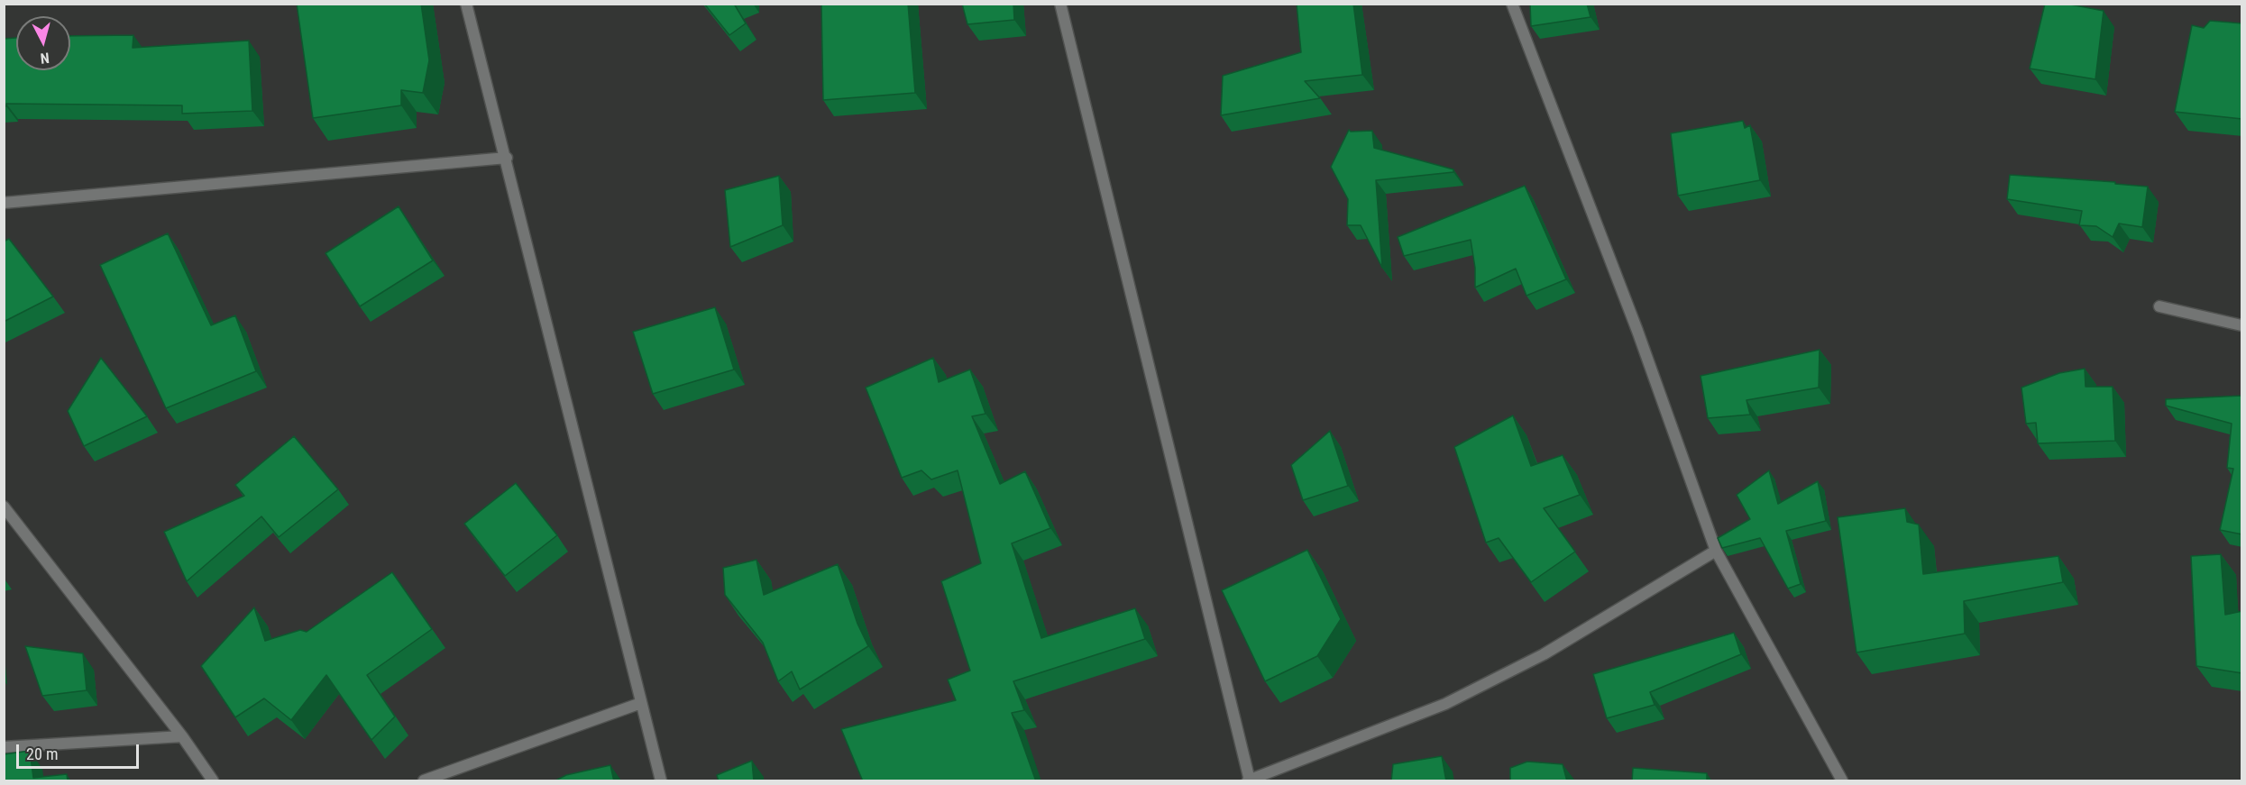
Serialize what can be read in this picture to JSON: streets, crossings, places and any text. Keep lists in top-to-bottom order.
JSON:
{
  "scale_bar": "20 m",
  "north": "bottom"
}
